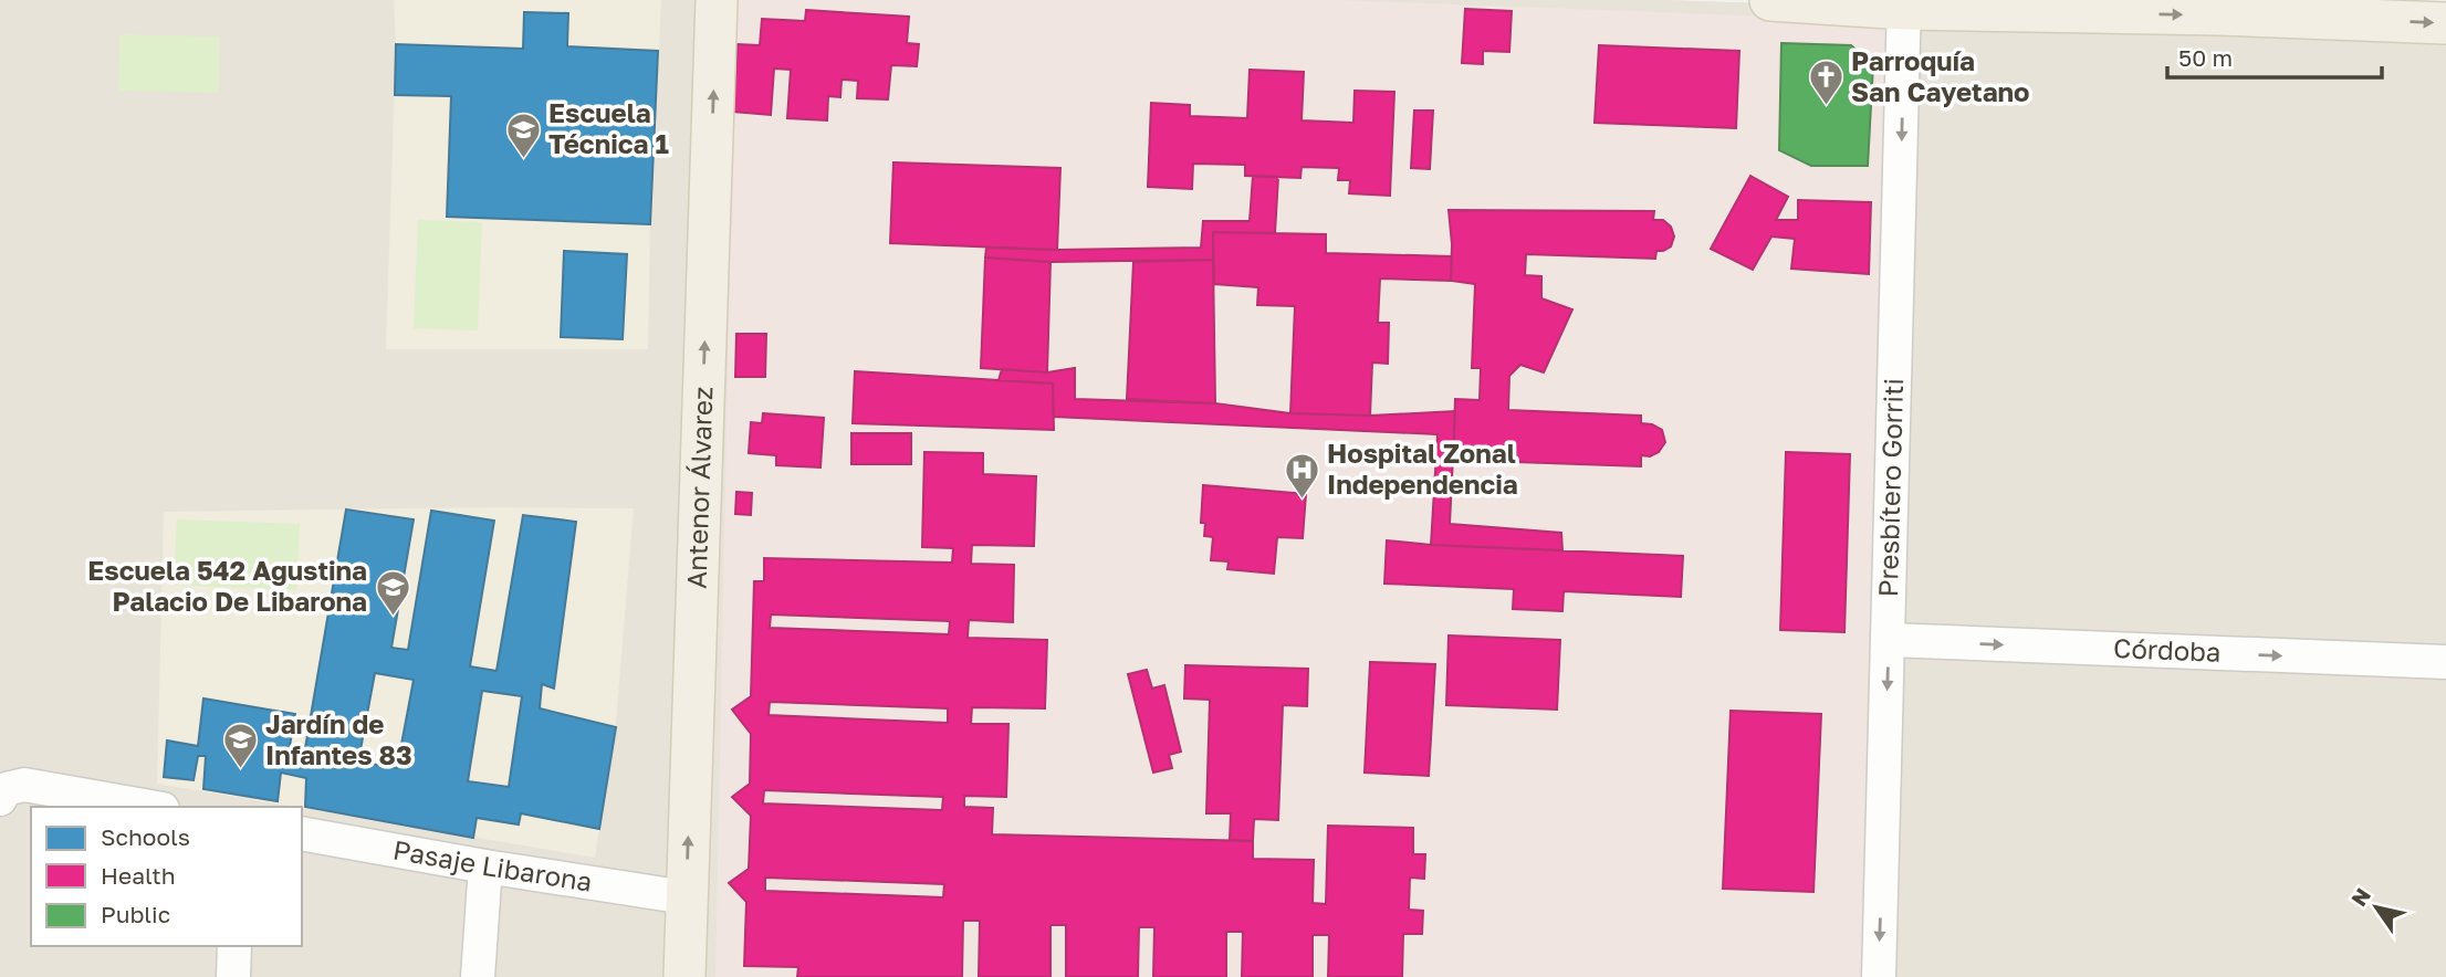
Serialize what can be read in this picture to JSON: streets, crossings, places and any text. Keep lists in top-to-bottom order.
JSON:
{
  "streets": {
    "main road": ["Antenor Álvarez"],
    "street": ["Presbítero Gorriti", "Córdoba", "Pasaje Libarona"]
  },
  "crossings": [
    ["Antenor Álvarez", "Pasaje Libarona"],
    ["Presbítero Gorriti", "Córdoba"]
  ],
  "one_way": ["Antenor Álvarez", "Presbítero Gorriti", "Córdoba"],
  "places": {
    "church": ["Parroquía San Cayetano"],
    "school or university": ["Escuela Técnica 1", "Escuela 542 Agustina Palacio De Libarona", "Jardín de Infantes 83"],
    "hospital": ["Hospital Zonal Independencia"]
  },
  "legend": ["Schools", "Health", "Public"],
  "scale_bar": "50 m",
  "north": "top left"
}
